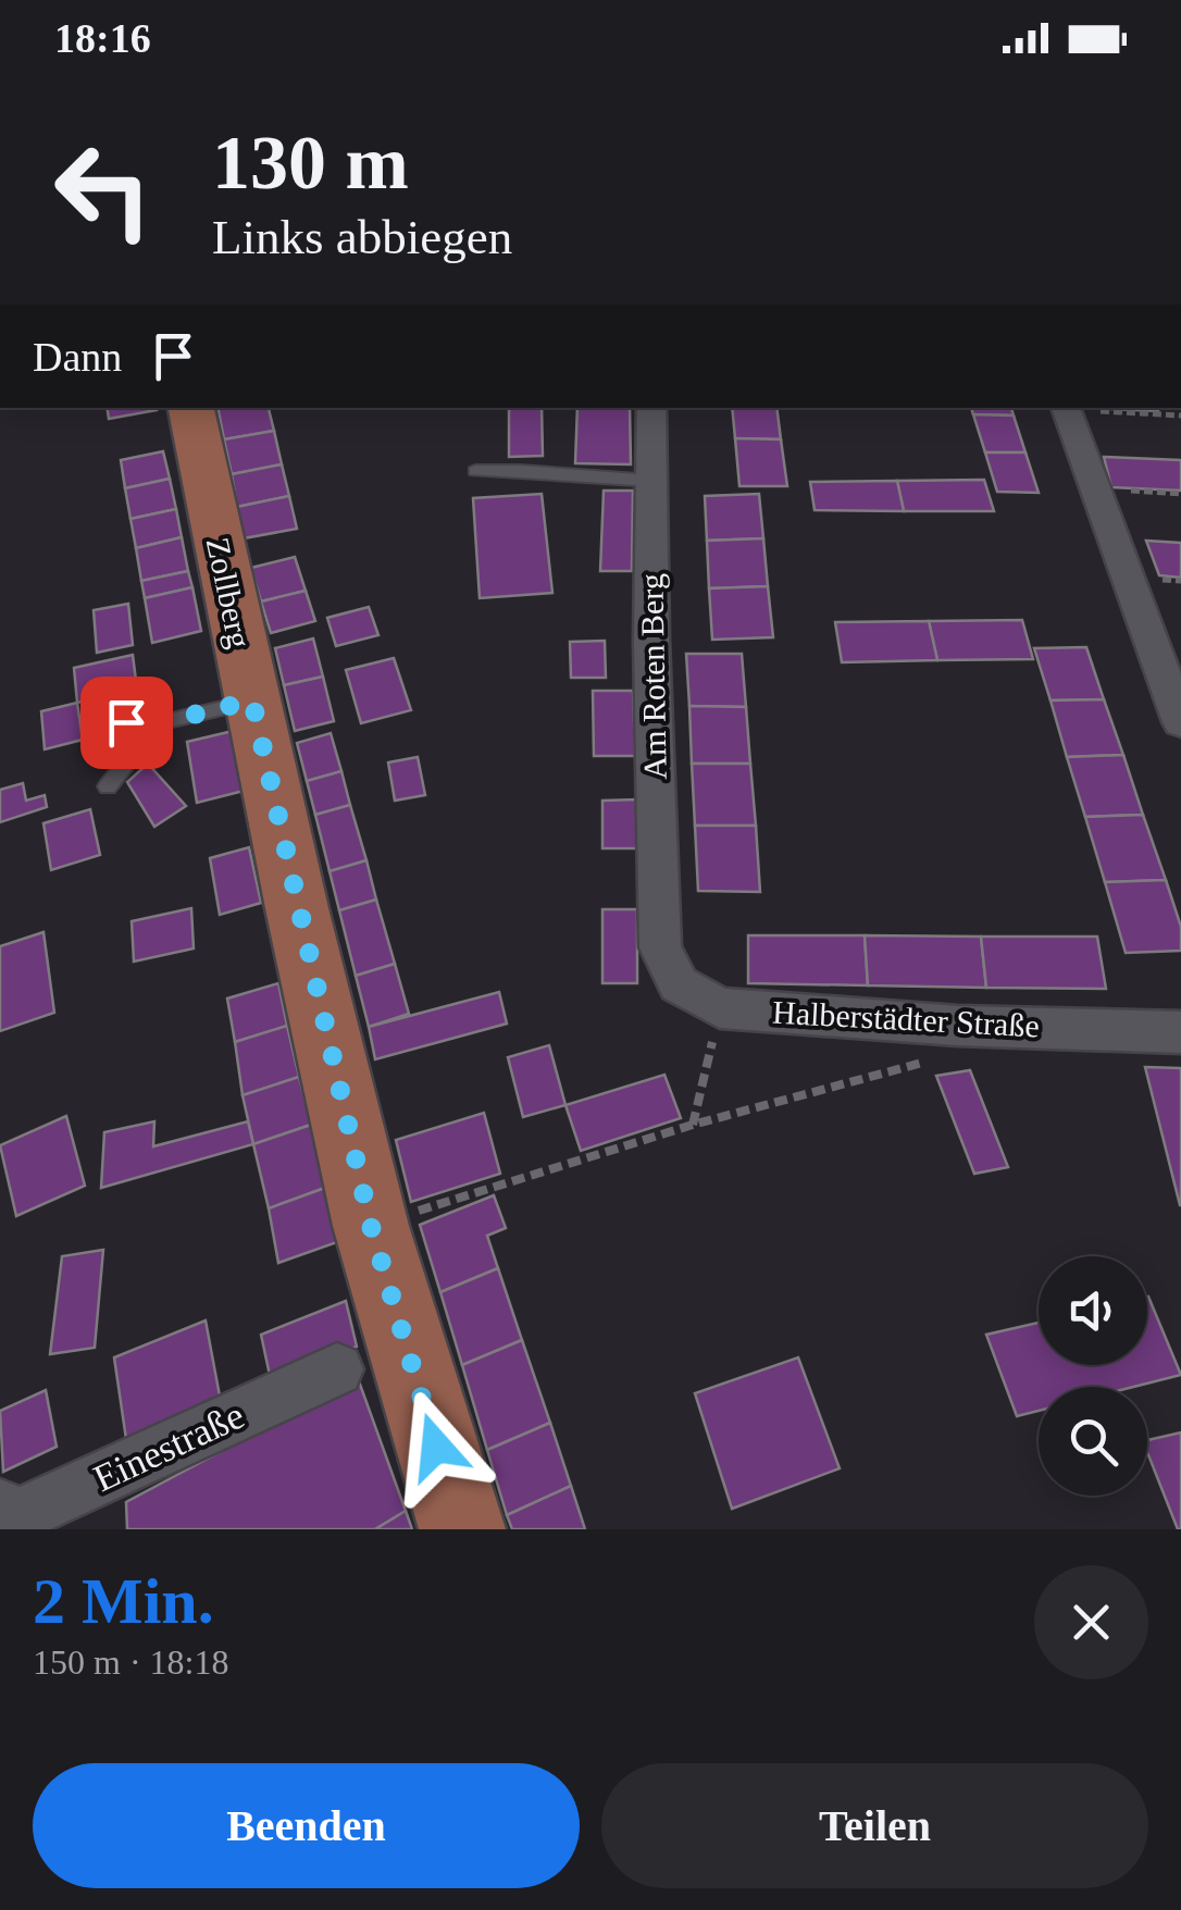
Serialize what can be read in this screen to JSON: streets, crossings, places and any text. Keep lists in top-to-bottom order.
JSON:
{
  "streets": {
    "main road": ["Zollberg"],
    "street": ["Am Roten Berg", "Halberstädter Straße", "Einestraße"]
  },
  "crossings": [
    ["Am Roten Berg", "Halberstädter Straße"]
  ],
  "page": {
    "status": "18:16",
    "turn": ["130 m", "Links abbiegen"],
    "then": "Dann",
    "heading": ["2 Min.", "150 m · 18:18"],
    "buttons": ["Beenden", "Teilen"]
  }
}
